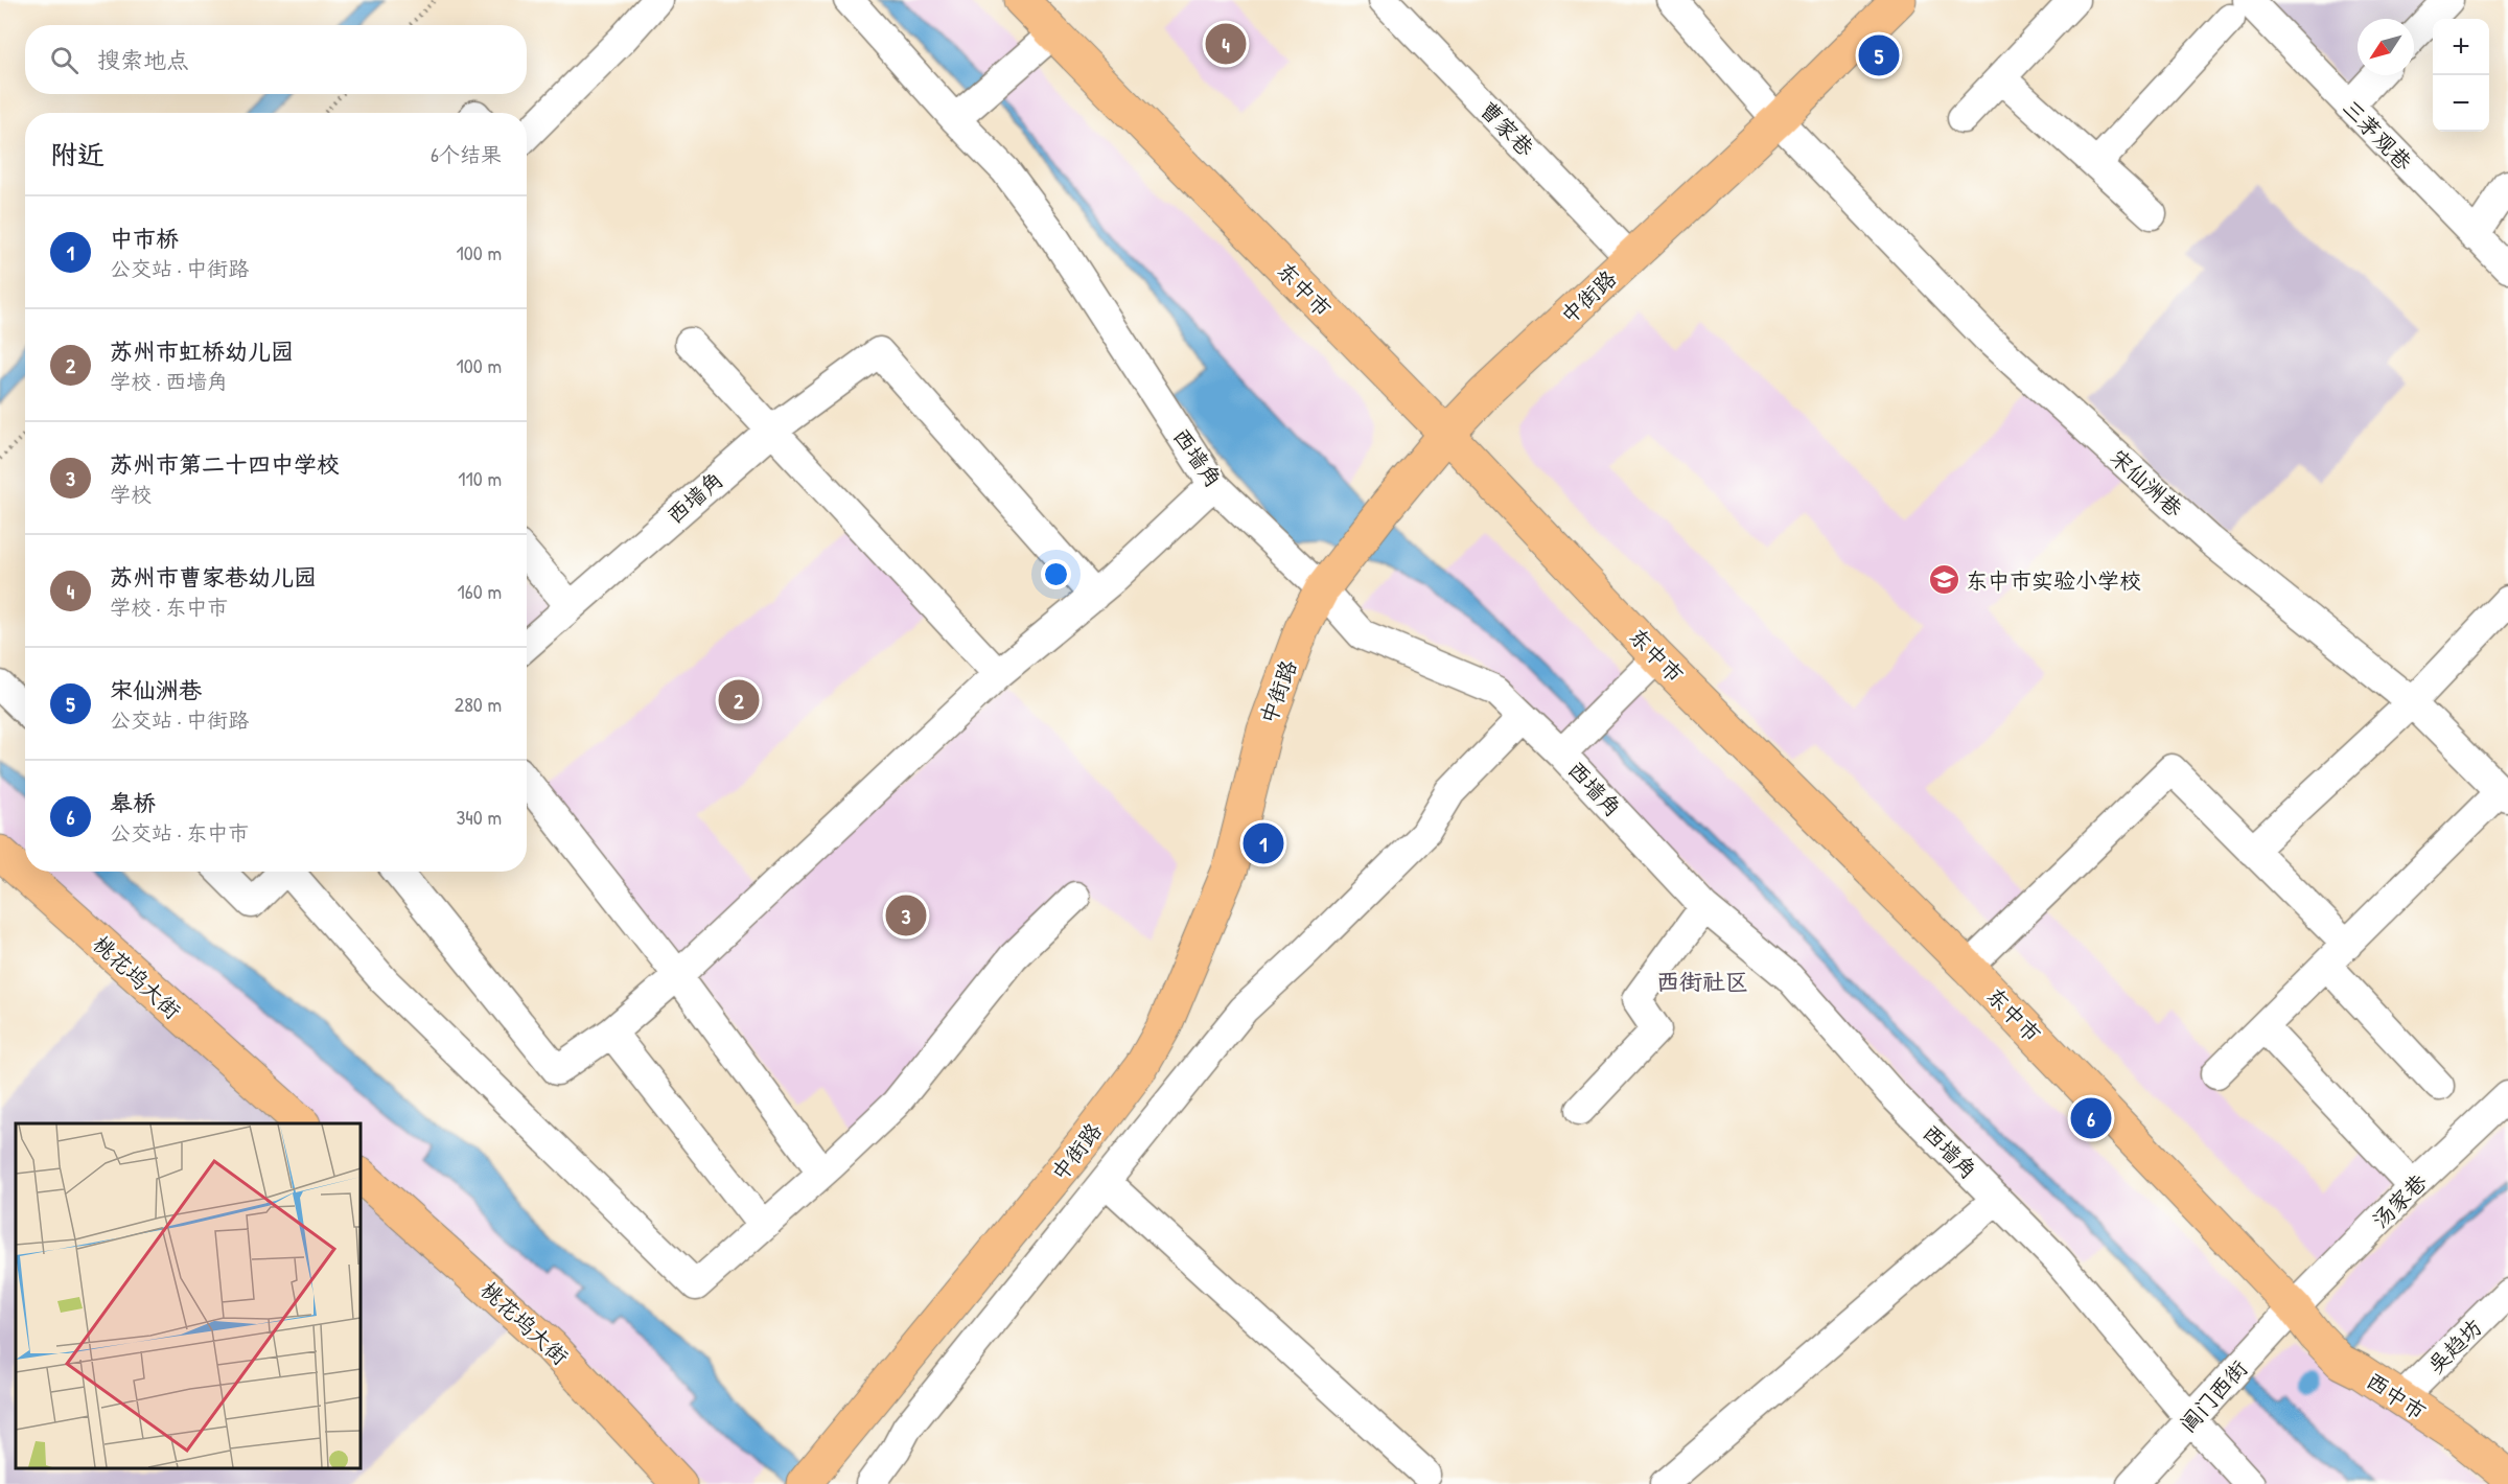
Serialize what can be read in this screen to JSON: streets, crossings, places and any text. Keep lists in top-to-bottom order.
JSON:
{
  "streets": {
    "main road": [
      "东中市",
      "中街路",
      "桃花坞大街",
      "西中市"
    ],
    "street": [
      "曹家巷",
      "三茅观巷",
      "西墙角",
      "宋仙洲巷",
      "汤家巷",
      "吴趋坊",
      "阊门西街"
    ]
  },
  "crossings": [
    ["曹家巷", "中街路"],
    ["东中市", "中街路"],
    ["东中市", "汤家巷"],
    ["东中市", "阊门西街"],
    ["东中市", "西中市"],
    ["中街路", "西墙角"],
    ["中街路", "宋仙洲巷"],
    ["西墙角", "阊门西街"],
    ["汤家巷", "阊门西街"],
    ["汤家巷", "西中市"],
    ["吴趋坊", "西中市"],
    ["阊门西街", "西中市"]
  ],
  "districts": ["西街社区"],
  "places": {
    "school or university": ["东中市实验小学校"]
  },
  "north": "bottom left",
  "page": {
    "map_buttons": ["+", "−"],
    "pins": [
      "4",
      "5",
      "2",
      "1",
      "3",
      "6"
    ],
    "search": "搜索地点",
    "heading": ["附近", "6个结果"],
    "list": [
      {
        "mark": "1",
        "name": "中市桥",
        "note": "公交站 · 中街路",
        "value": "100 m"
      },
      {
        "mark": "2",
        "name": "苏州市虹桥幼儿园",
        "note": "学校 · 西墙角",
        "value": "100 m"
      },
      {
        "mark": "3",
        "name": "苏州市第二十四中学校",
        "note": "学校",
        "value": "110 m"
      },
      {
        "mark": "4",
        "name": "苏州市曹家巷幼儿园",
        "note": "学校 · 东中市",
        "value": "160 m"
      },
      {
        "mark": "5",
        "name": "宋仙洲巷",
        "note": "公交站 · 中街路",
        "value": "280 m"
      },
      {
        "mark": "6",
        "name": "皋桥",
        "note": "公交站 · 东中市",
        "value": "340 m"
      }
    ]
  }
}
